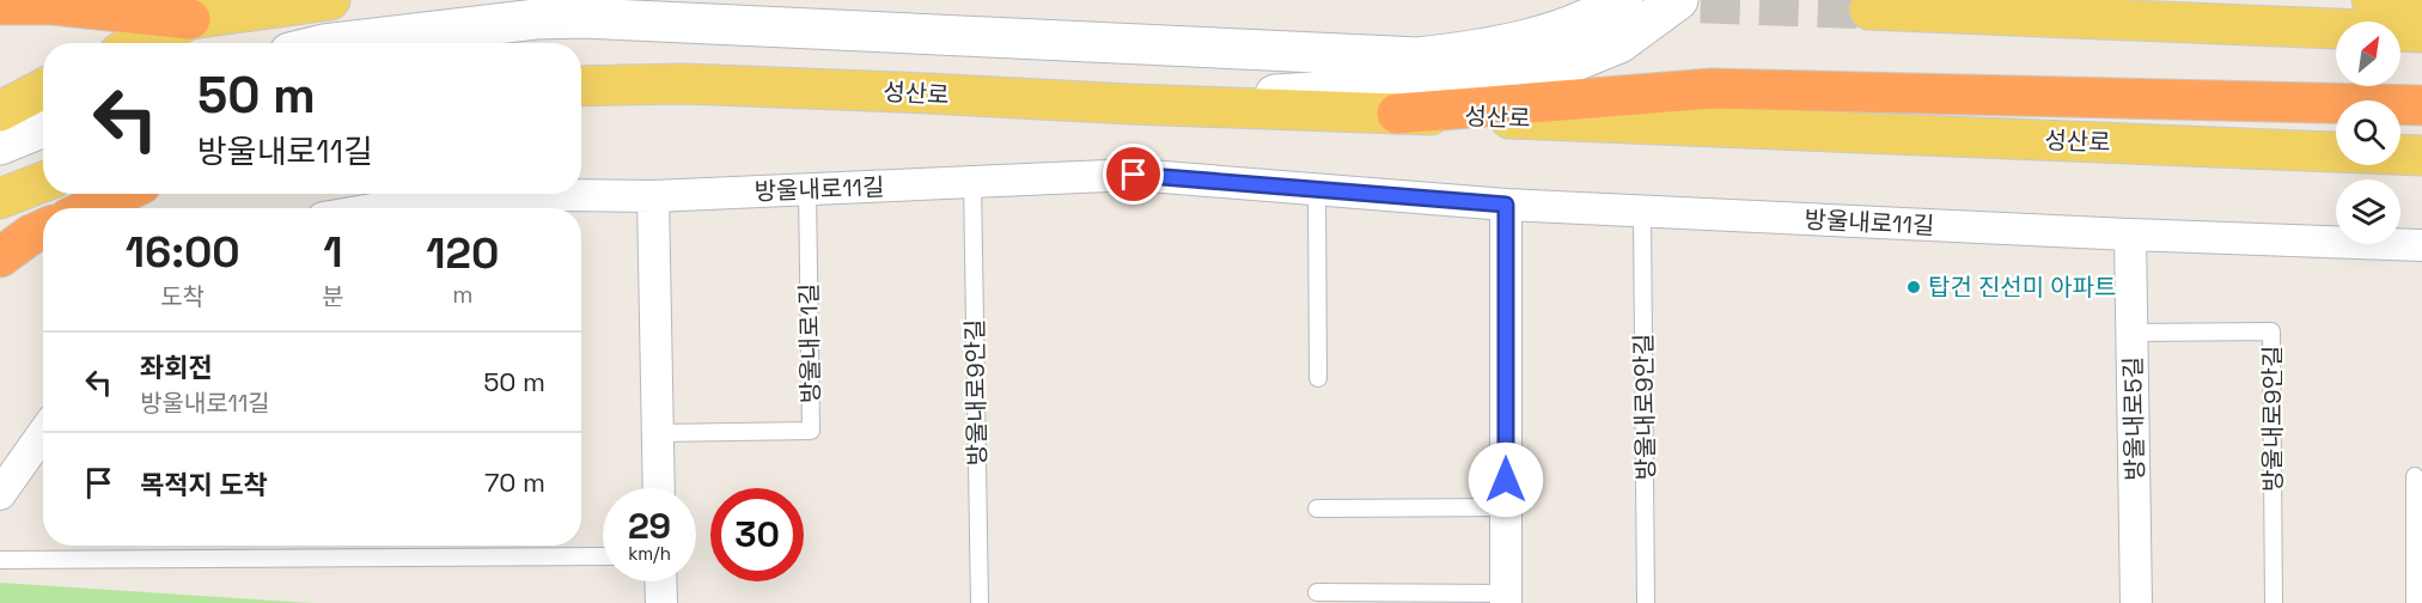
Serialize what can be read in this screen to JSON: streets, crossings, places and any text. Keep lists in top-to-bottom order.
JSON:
{
  "streets": {
    "main road": ["성산로"],
    "street": ["방울내로11길", "방울내로5길"],
    "lane": ["방울내로1길", "방울내로9안길"]
  },
  "crossings": [
    ["방울내로11길", "방울내로1길"],
    ["방울내로11길", "방울내로9안길"],
    ["방울내로11길", "방울내로5길"],
    ["방울내로9안길", "방울내로5길"]
  ],
  "places": ["탑건 진선미 아파트"],
  "north": "top right",
  "page": {
    "turn": ["50 m", "방울내로11길"],
    "eta": [
      "16:00",
      "도착",
      "1",
      "분",
      "120",
      "m"
    ],
    "list": [
      {
        "name": "좌회전",
        "note": "방울내로11길",
        "value": "50 m"
      },
      {
        "name": "목적지 도착",
        "value": "70 m"
      }
    ],
    "speed": "29 km/h",
    "limit": "30"
  }
}
